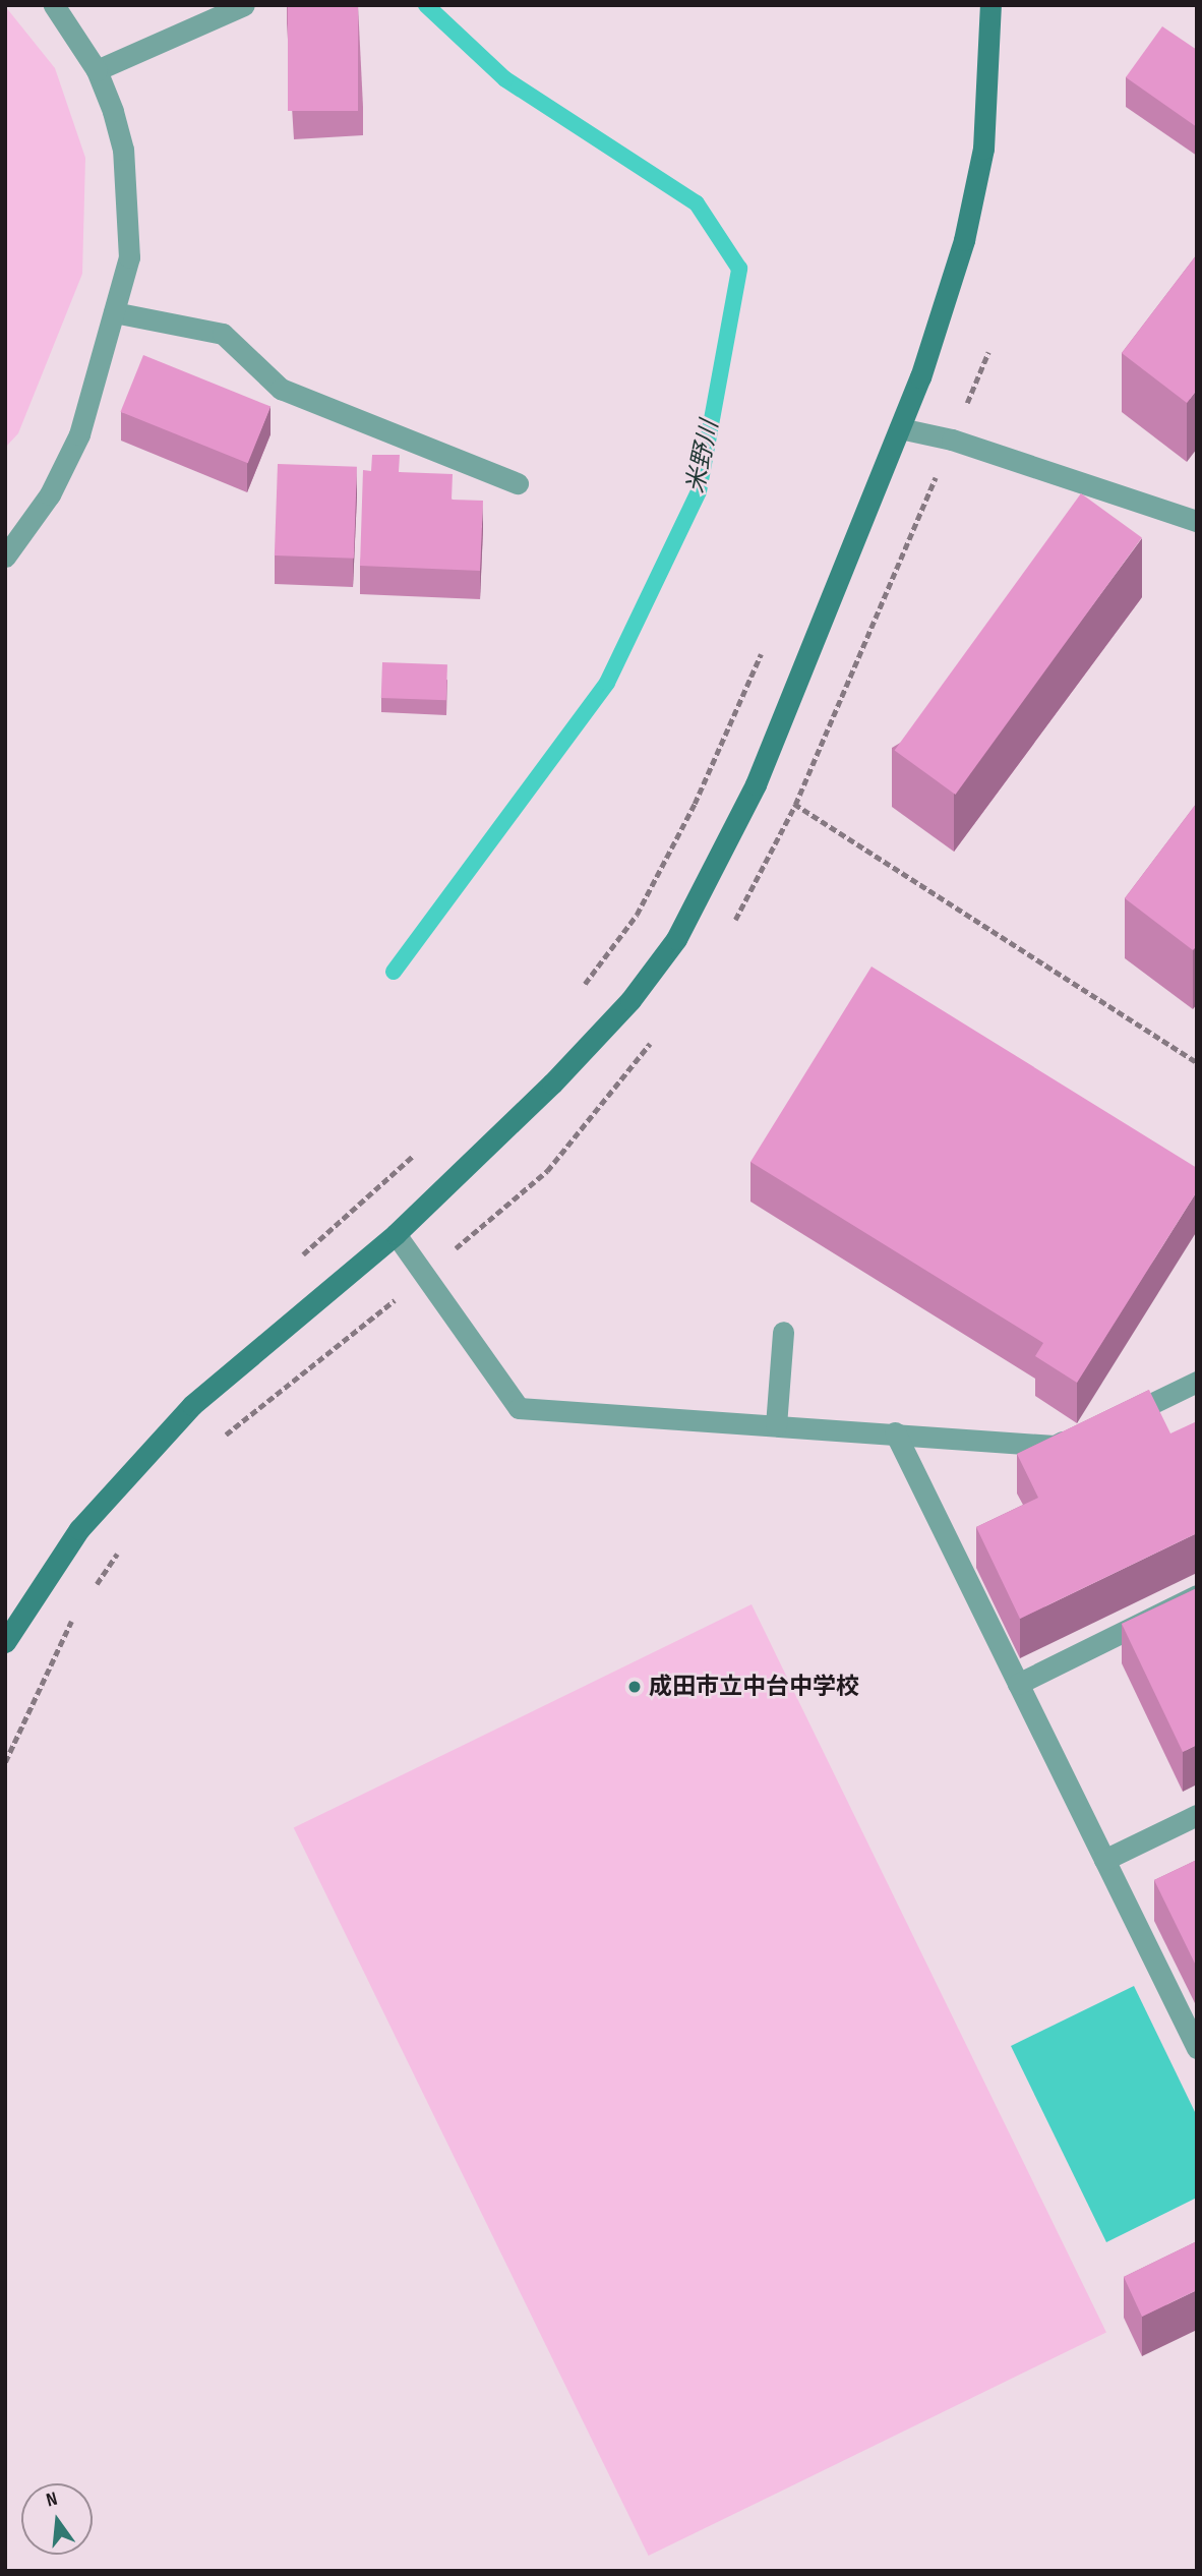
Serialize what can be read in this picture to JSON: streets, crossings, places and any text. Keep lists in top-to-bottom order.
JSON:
{
  "water": ["米野川"],
  "places": ["成田市立中台中学校"],
  "north": "top"
}
